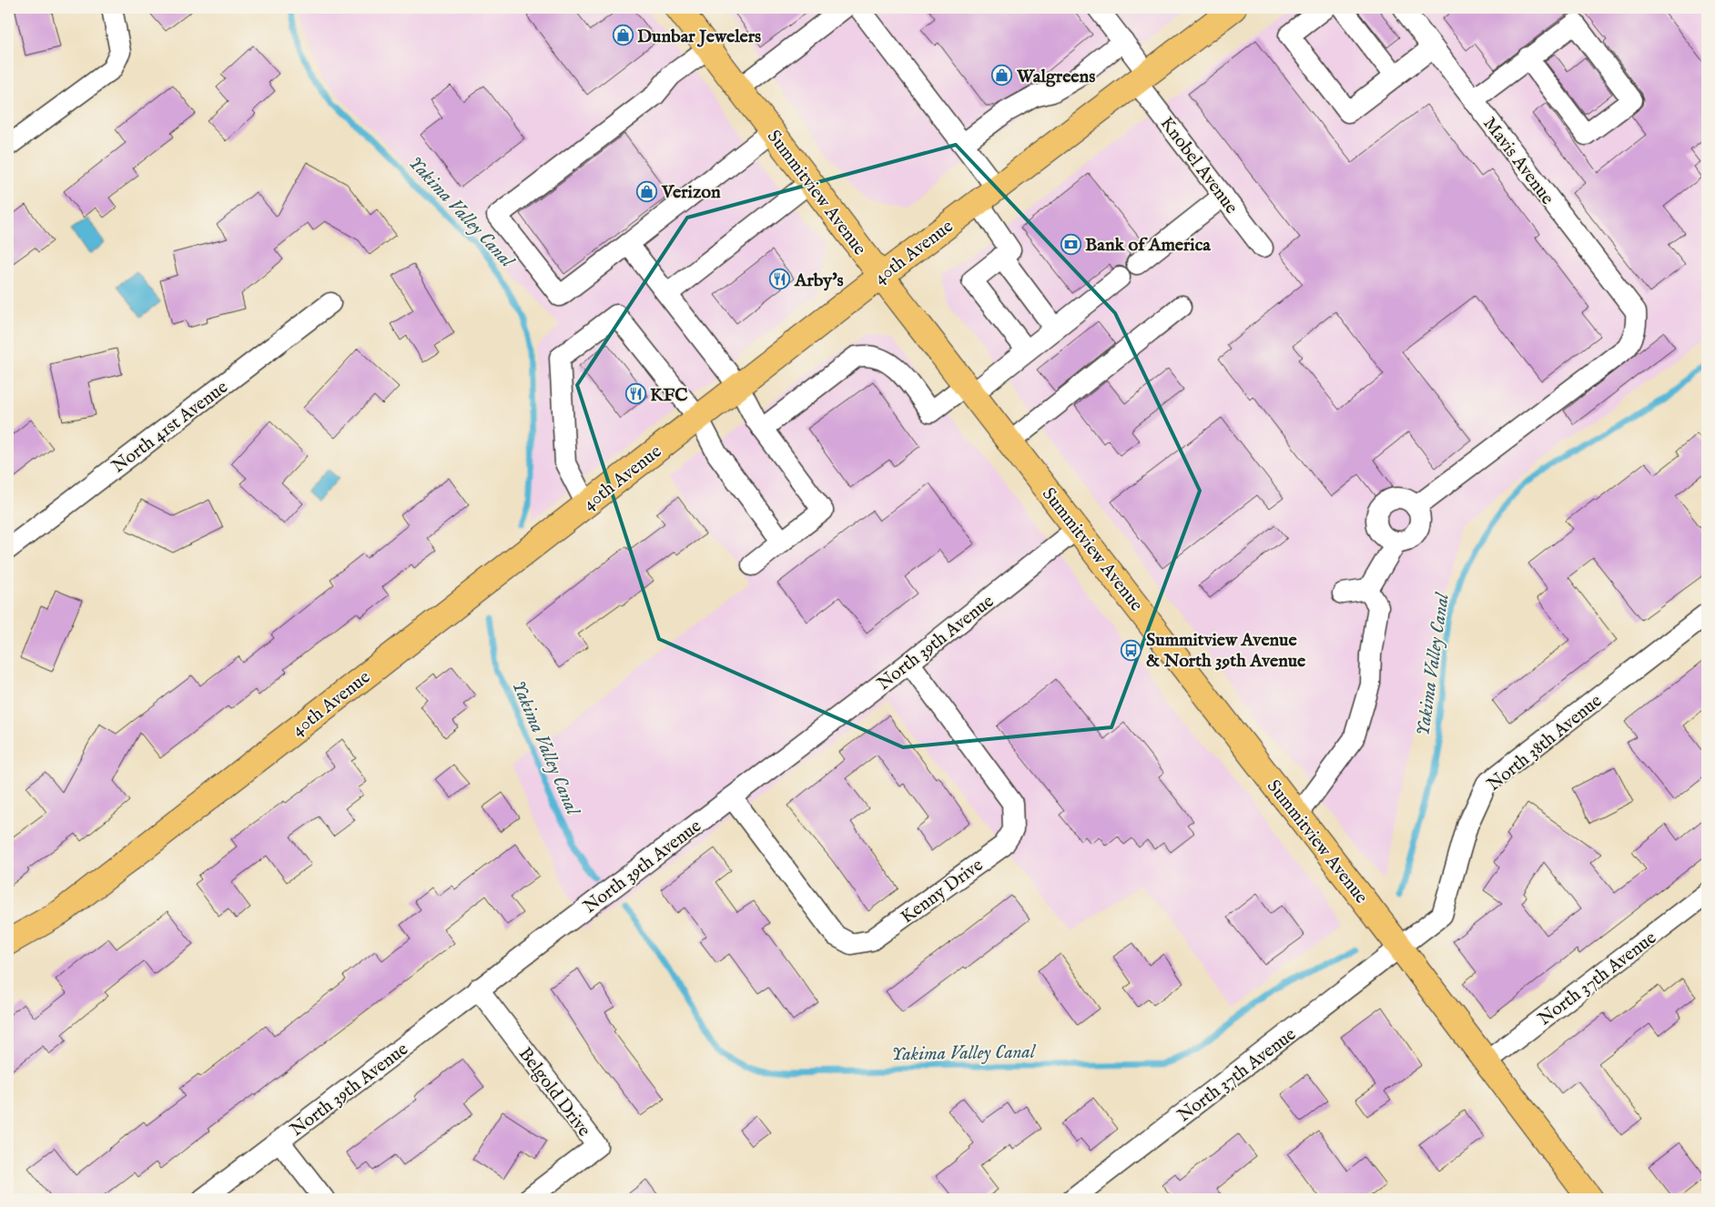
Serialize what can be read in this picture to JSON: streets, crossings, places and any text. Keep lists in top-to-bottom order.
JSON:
{
  "streets": {
    "main road": ["Summitview Avenue", "40th Avenue"],
    "street": [
      "Mavis Avenue",
      "Knobel Avenue",
      "North 41st Avenue",
      "North 39th Avenue",
      "North 38th Avenue",
      "Kenny Drive",
      "North 37th Avenue",
      "Belgold Drive"
    ]
  },
  "crossings": [
    ["Knobel Avenue", "40th Avenue"],
    ["Summitview Avenue", "40th Avenue"],
    ["Summitview Avenue", "North 39th Avenue"],
    ["Summitview Avenue", "North 38th Avenue"],
    ["Summitview Avenue", "North 37th Avenue"],
    ["North 39th Avenue", "Kenny Drive"],
    ["North 39th Avenue", "Belgold Drive"],
    ["North 38th Avenue", "North 37th Avenue"]
  ],
  "water": ["Yakima Valley Canal"],
  "places": {
    "shop": ["Dunbar Jewelers", "Walgreens", "Verizon"],
    "bank": ["Bank of America"],
    "restaurant": ["Arby's", "KFC"],
    "bus stop": ["Summitview Avenue & North 39th Avenue"]
  }
}
